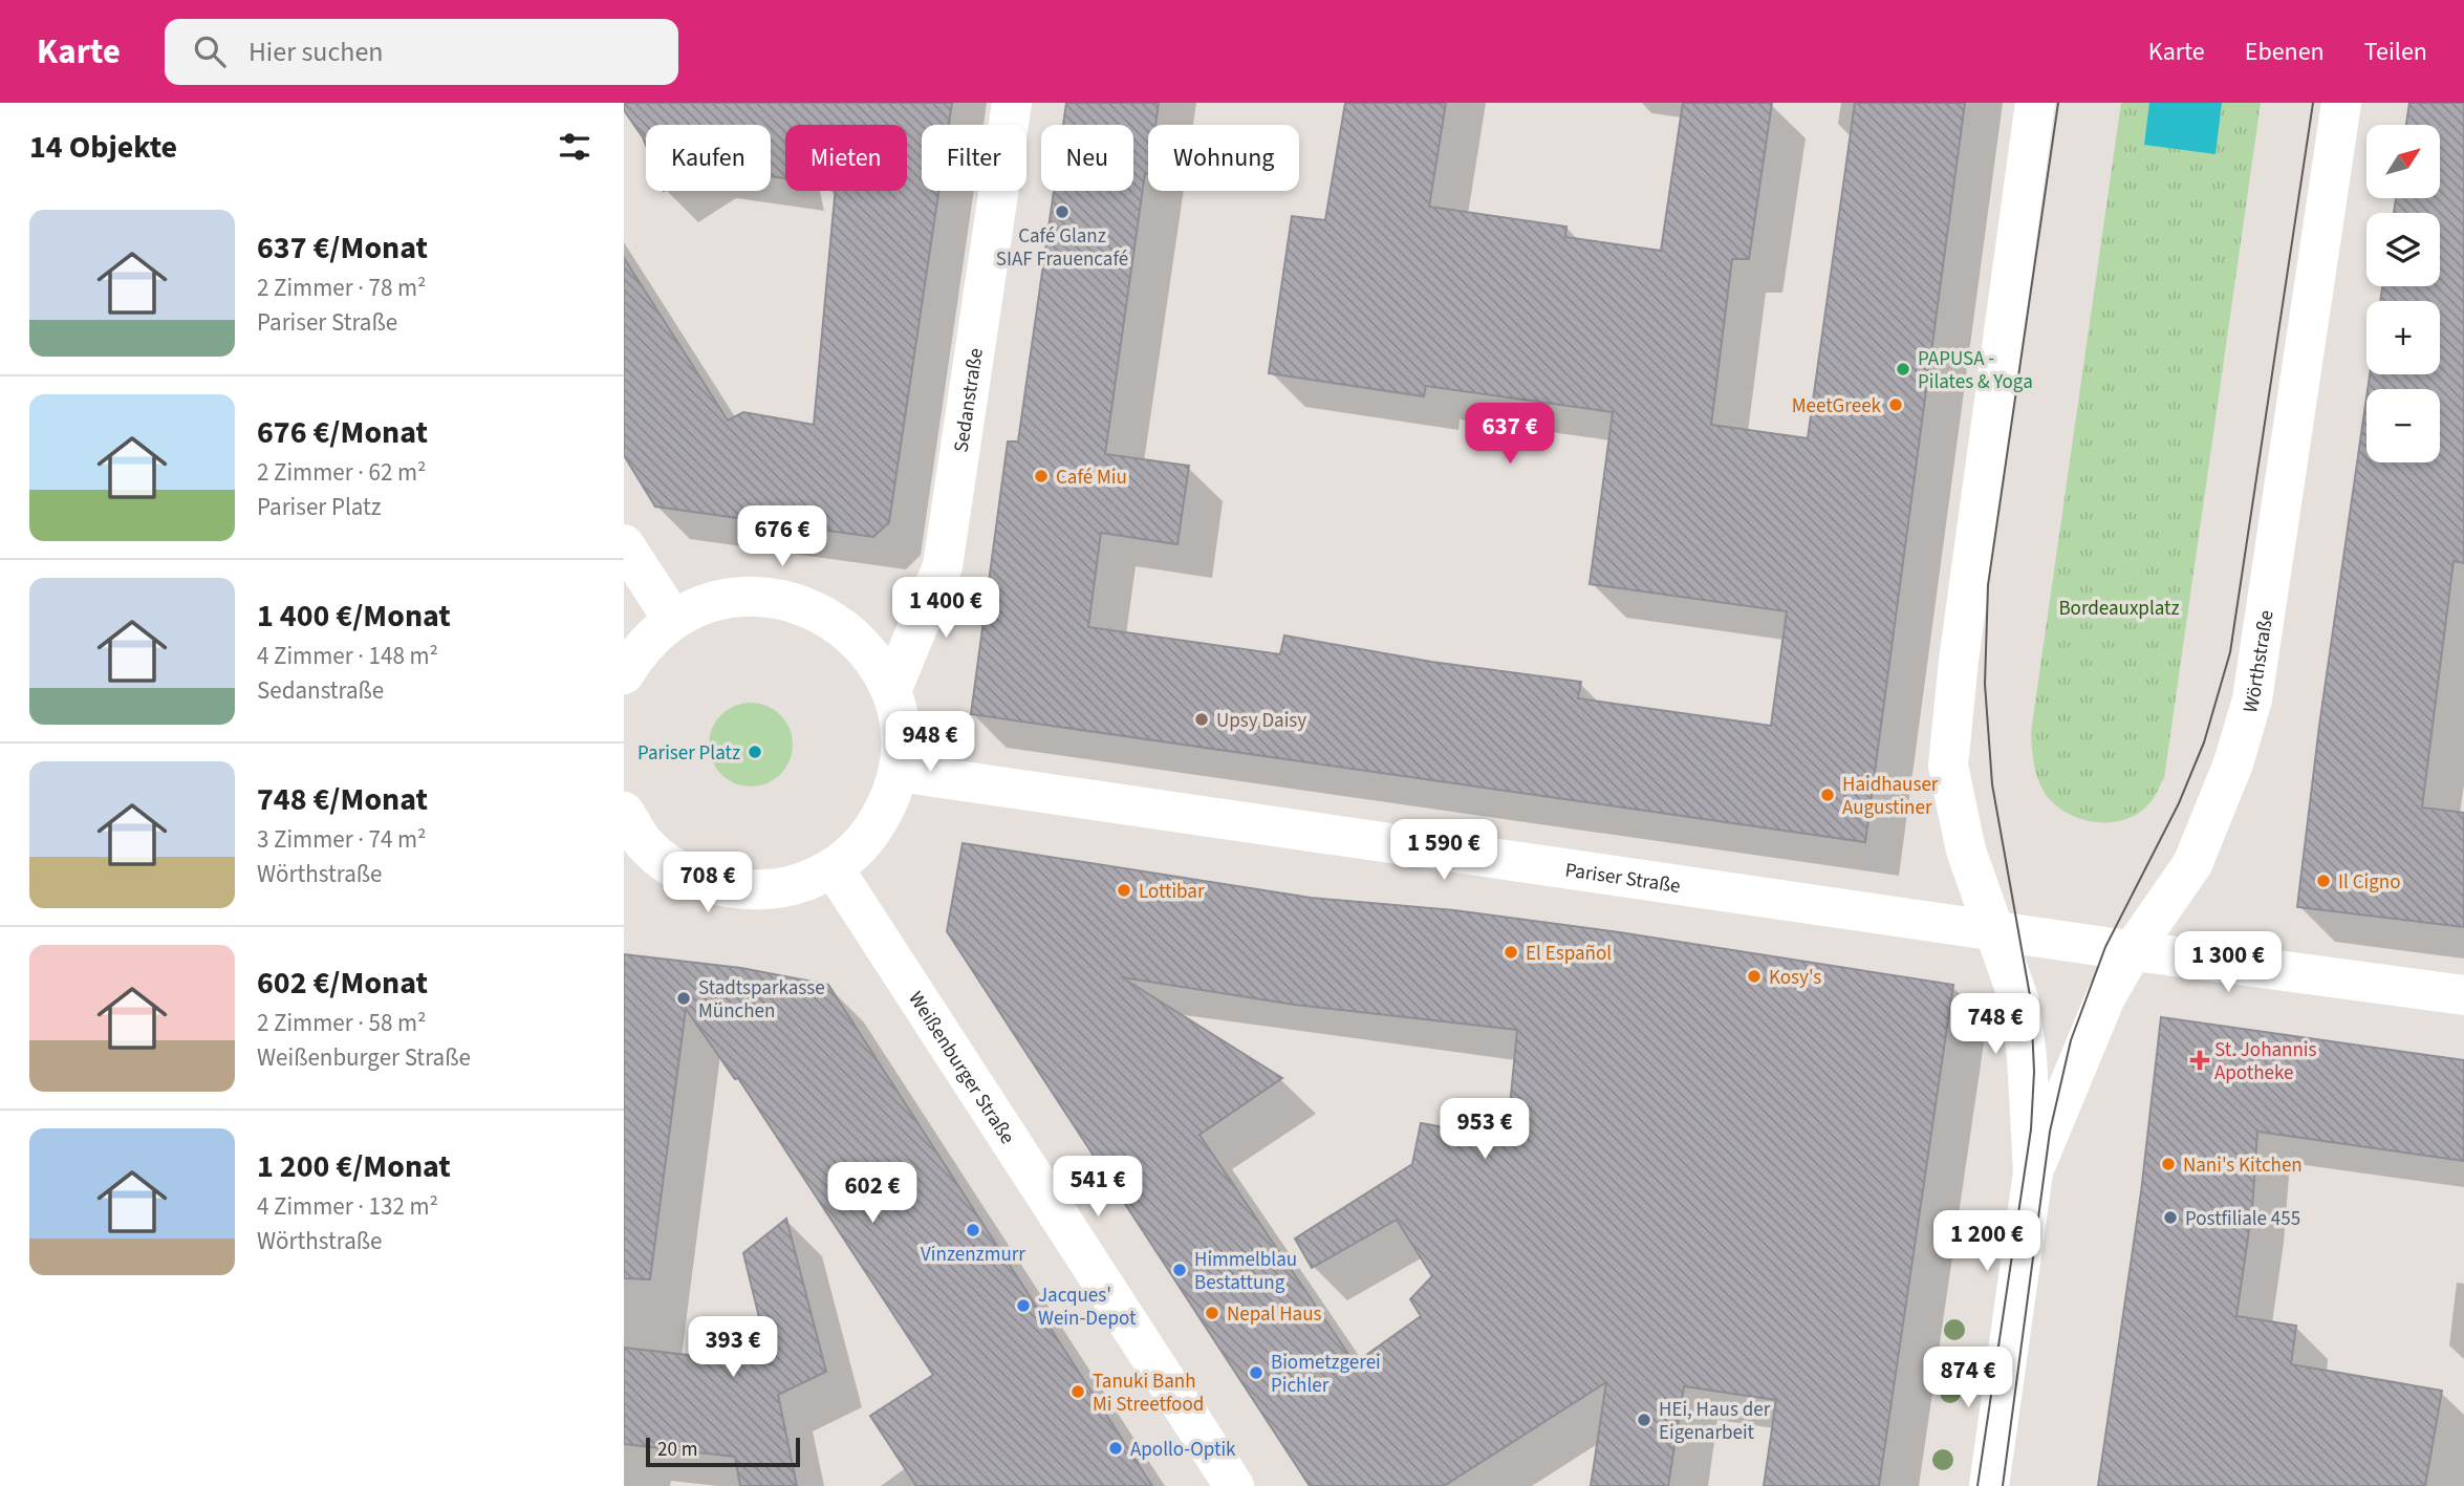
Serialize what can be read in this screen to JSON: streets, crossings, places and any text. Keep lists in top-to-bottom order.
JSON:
{
  "streets": {
    "street": [
      "Sedanstraße",
      "Wörthstraße",
      "Pariser Straße",
      "Weißenburger Straße"
    ]
  },
  "crossings": [
    ["Wörthstraße", "Pariser Straße"]
  ],
  "parks": ["Bordeauxplatz"],
  "places": {
    "other": [
      "Café Glanz SIAF Frauencafé",
      "PAPUSA - Pilates & Yoga",
      "MeetGreek",
      "Café Miu",
      "Upsy Daisy",
      "Pariser Platz",
      "Haidhauser Augustiner",
      "Il Cigno",
      "Lottibar",
      "El Español",
      "Kosy's",
      "Stadtsparkasse München",
      "Nani's Kitchen",
      "Postfiliale 455",
      "Vinzenzmurr",
      "Himmelblau Bestattung",
      "Jacques' Wein-Depot",
      "Nepal Haus",
      "Biometzgerei Pichler",
      "Tanuki Banh Mi Streetfood",
      "HEi, Haus der Eigenarbeit",
      "Apollo-Optik"
    ],
    "health": ["St. Johannis Apotheke"]
  },
  "scale_bar": "20 m",
  "north": "top right",
  "page": {
    "header": "Karte",
    "search": "Hier suchen",
    "nav": ["Karte", "Ebenen", "Teilen"],
    "heading": "14 Objekte",
    "map_buttons": ["+", "−"],
    "chip": [
      "Kaufen",
      "Mieten",
      "Filter",
      "Neu",
      "Wohnung"
    ],
    "list": [
      {
        "name": "637 €/Monat",
        "note": "2 Zimmer · 78 m² · Pariser Straße"
      },
      {
        "name": "676 €/Monat",
        "note": "2 Zimmer · 62 m² · Pariser Platz"
      },
      {
        "name": "1 400 €/Monat",
        "note": "4 Zimmer · 148 m² · Sedanstraße"
      },
      {
        "name": "748 €/Monat",
        "note": "3 Zimmer · 74 m² · Wörthstraße"
      },
      {
        "name": "602 €/Monat",
        "note": "2 Zimmer · 58 m² · Weißenburger Straße"
      },
      {
        "name": "1 200 €/Monat",
        "note": "4 Zimmer · 132 m² · Wörthstraße"
      }
    ],
    "price": [
      "637 €",
      "676 €",
      "1 400 €",
      "948 €",
      "1 590 €",
      "708 €",
      "1 300 €",
      "748 €",
      "953 €",
      "541 €",
      "602 €",
      "1 200 €",
      "393 €",
      "874 €"
    ],
    "scale": "20 m"
  }
}
